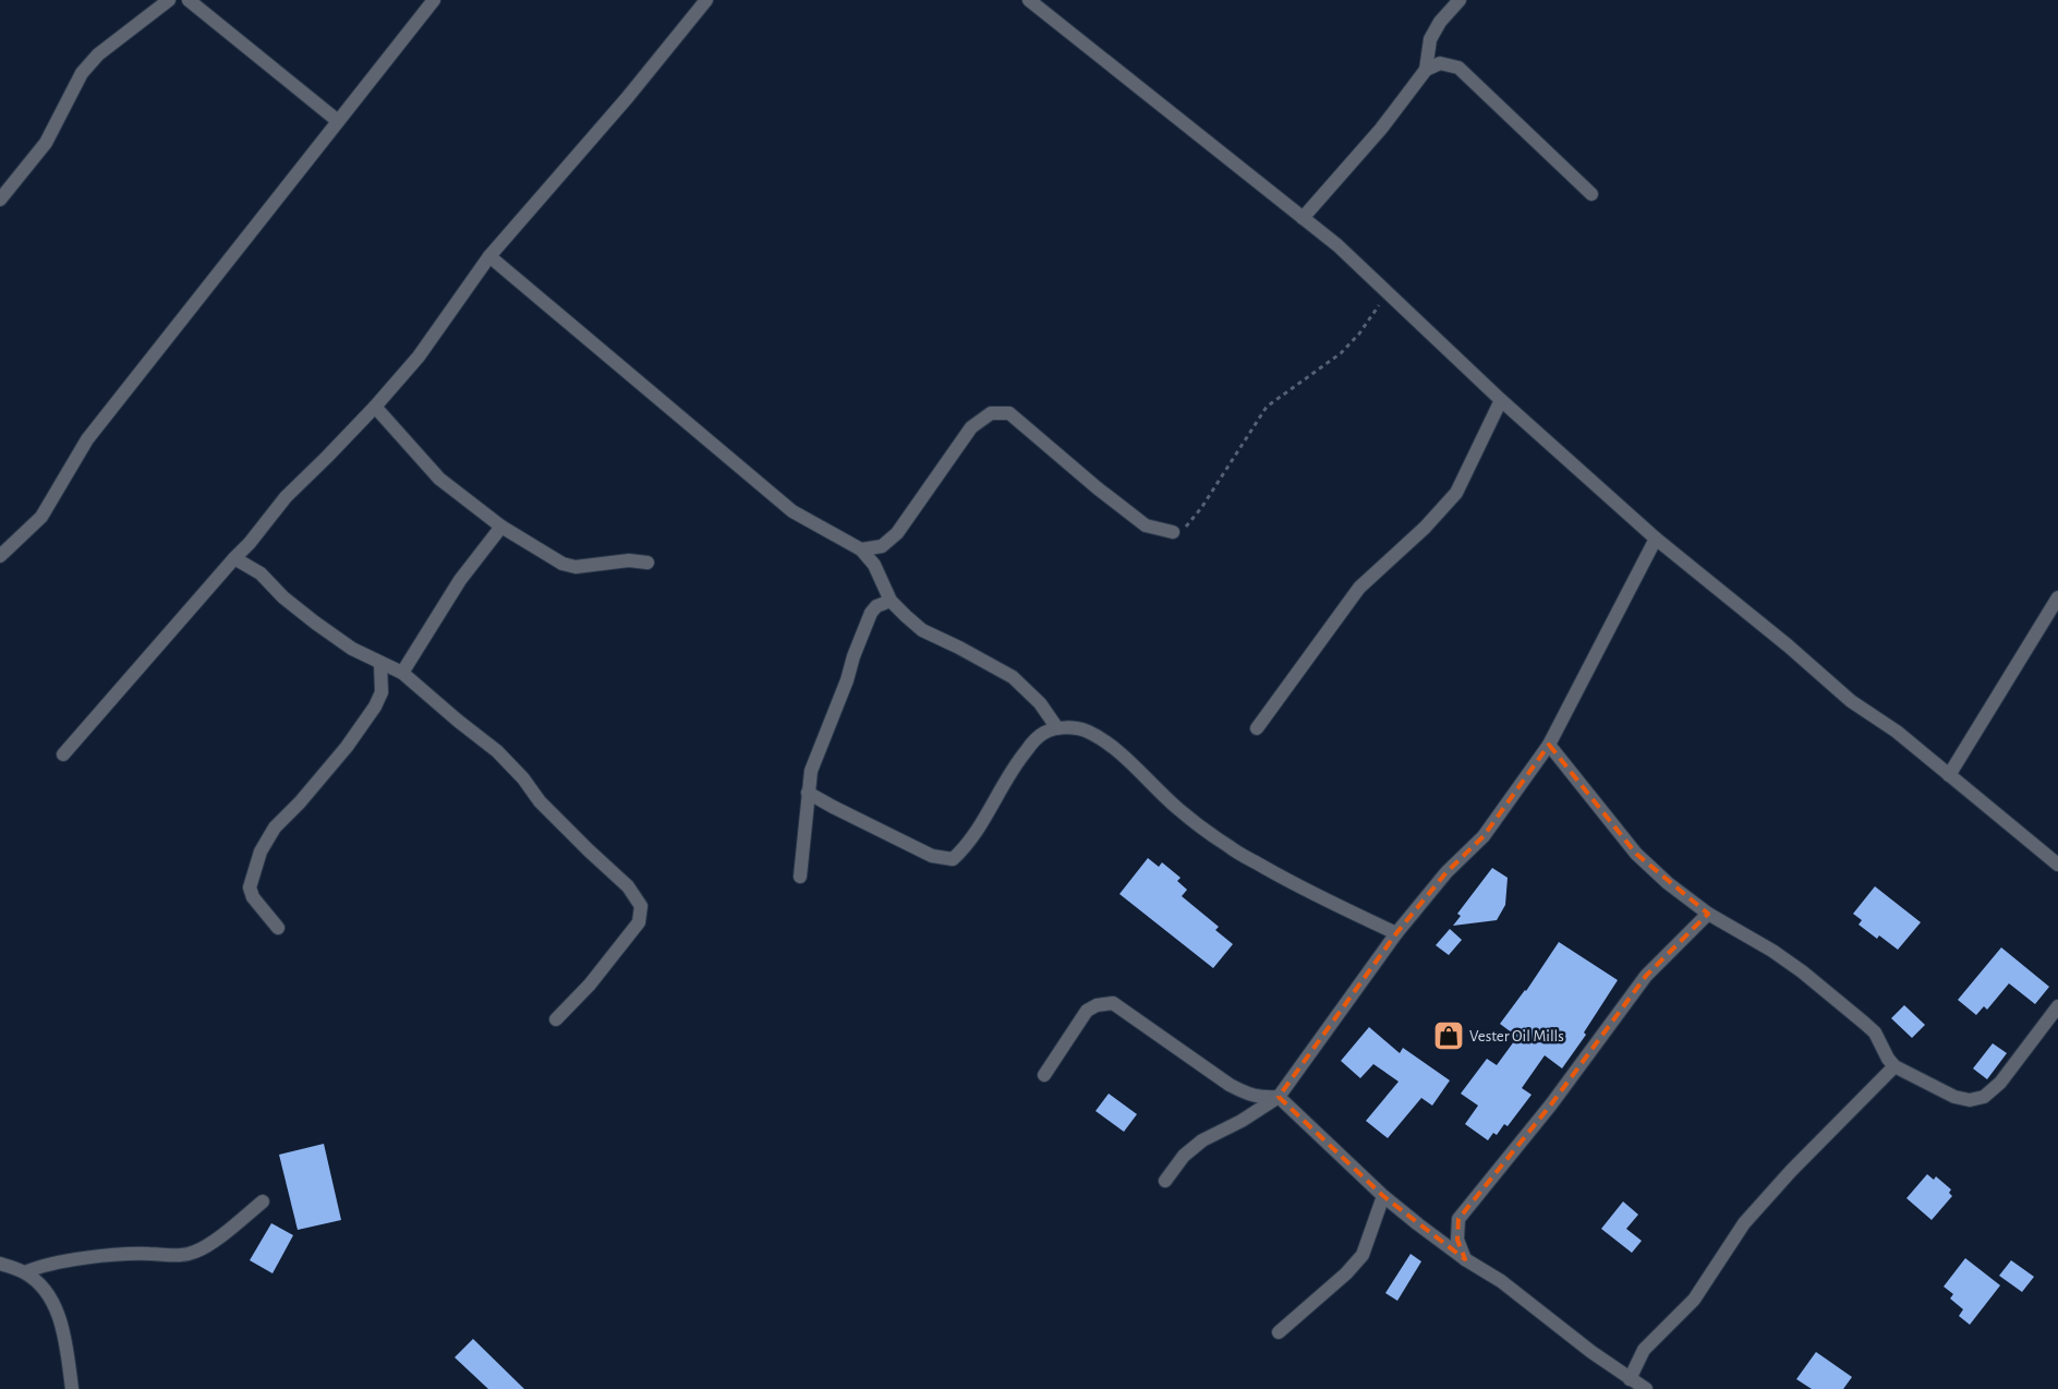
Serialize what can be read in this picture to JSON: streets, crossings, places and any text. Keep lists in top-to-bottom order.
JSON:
{
  "places": {
    "shop": ["Vester Oil Mills"]
  }
}
